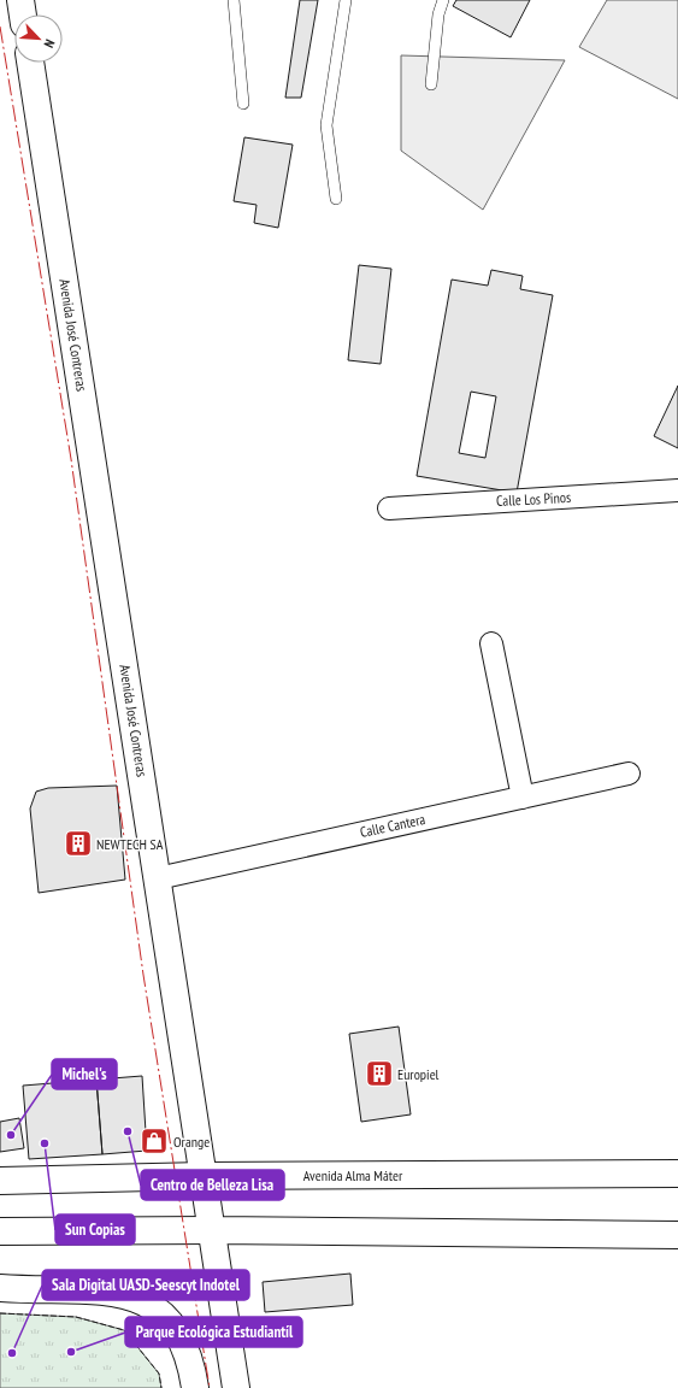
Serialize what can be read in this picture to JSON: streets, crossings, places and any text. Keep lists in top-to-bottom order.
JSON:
{
  "streets": {
    "main road": ["Avenida José Contreras", "Avenida Alma Máter"],
    "street": ["Calle Los Pinos", "Calle Cantera"]
  },
  "crossings": [
    ["Avenida José Contreras", "Calle Cantera"],
    ["Avenida José Contreras", "Avenida Alma Máter"]
  ],
  "places": {
    "building": ["NEWTECH SA", "Europiel"],
    "other": [
      "Centro de Belleza Lisa",
      "Michel's",
      "Sun Copias",
      "Parque Ecológica Estudiantíl",
      "Sala Digital UASD-Seescyt Indotel"
    ],
    "shop": ["Orange"]
  },
  "north": "bottom right"
}
